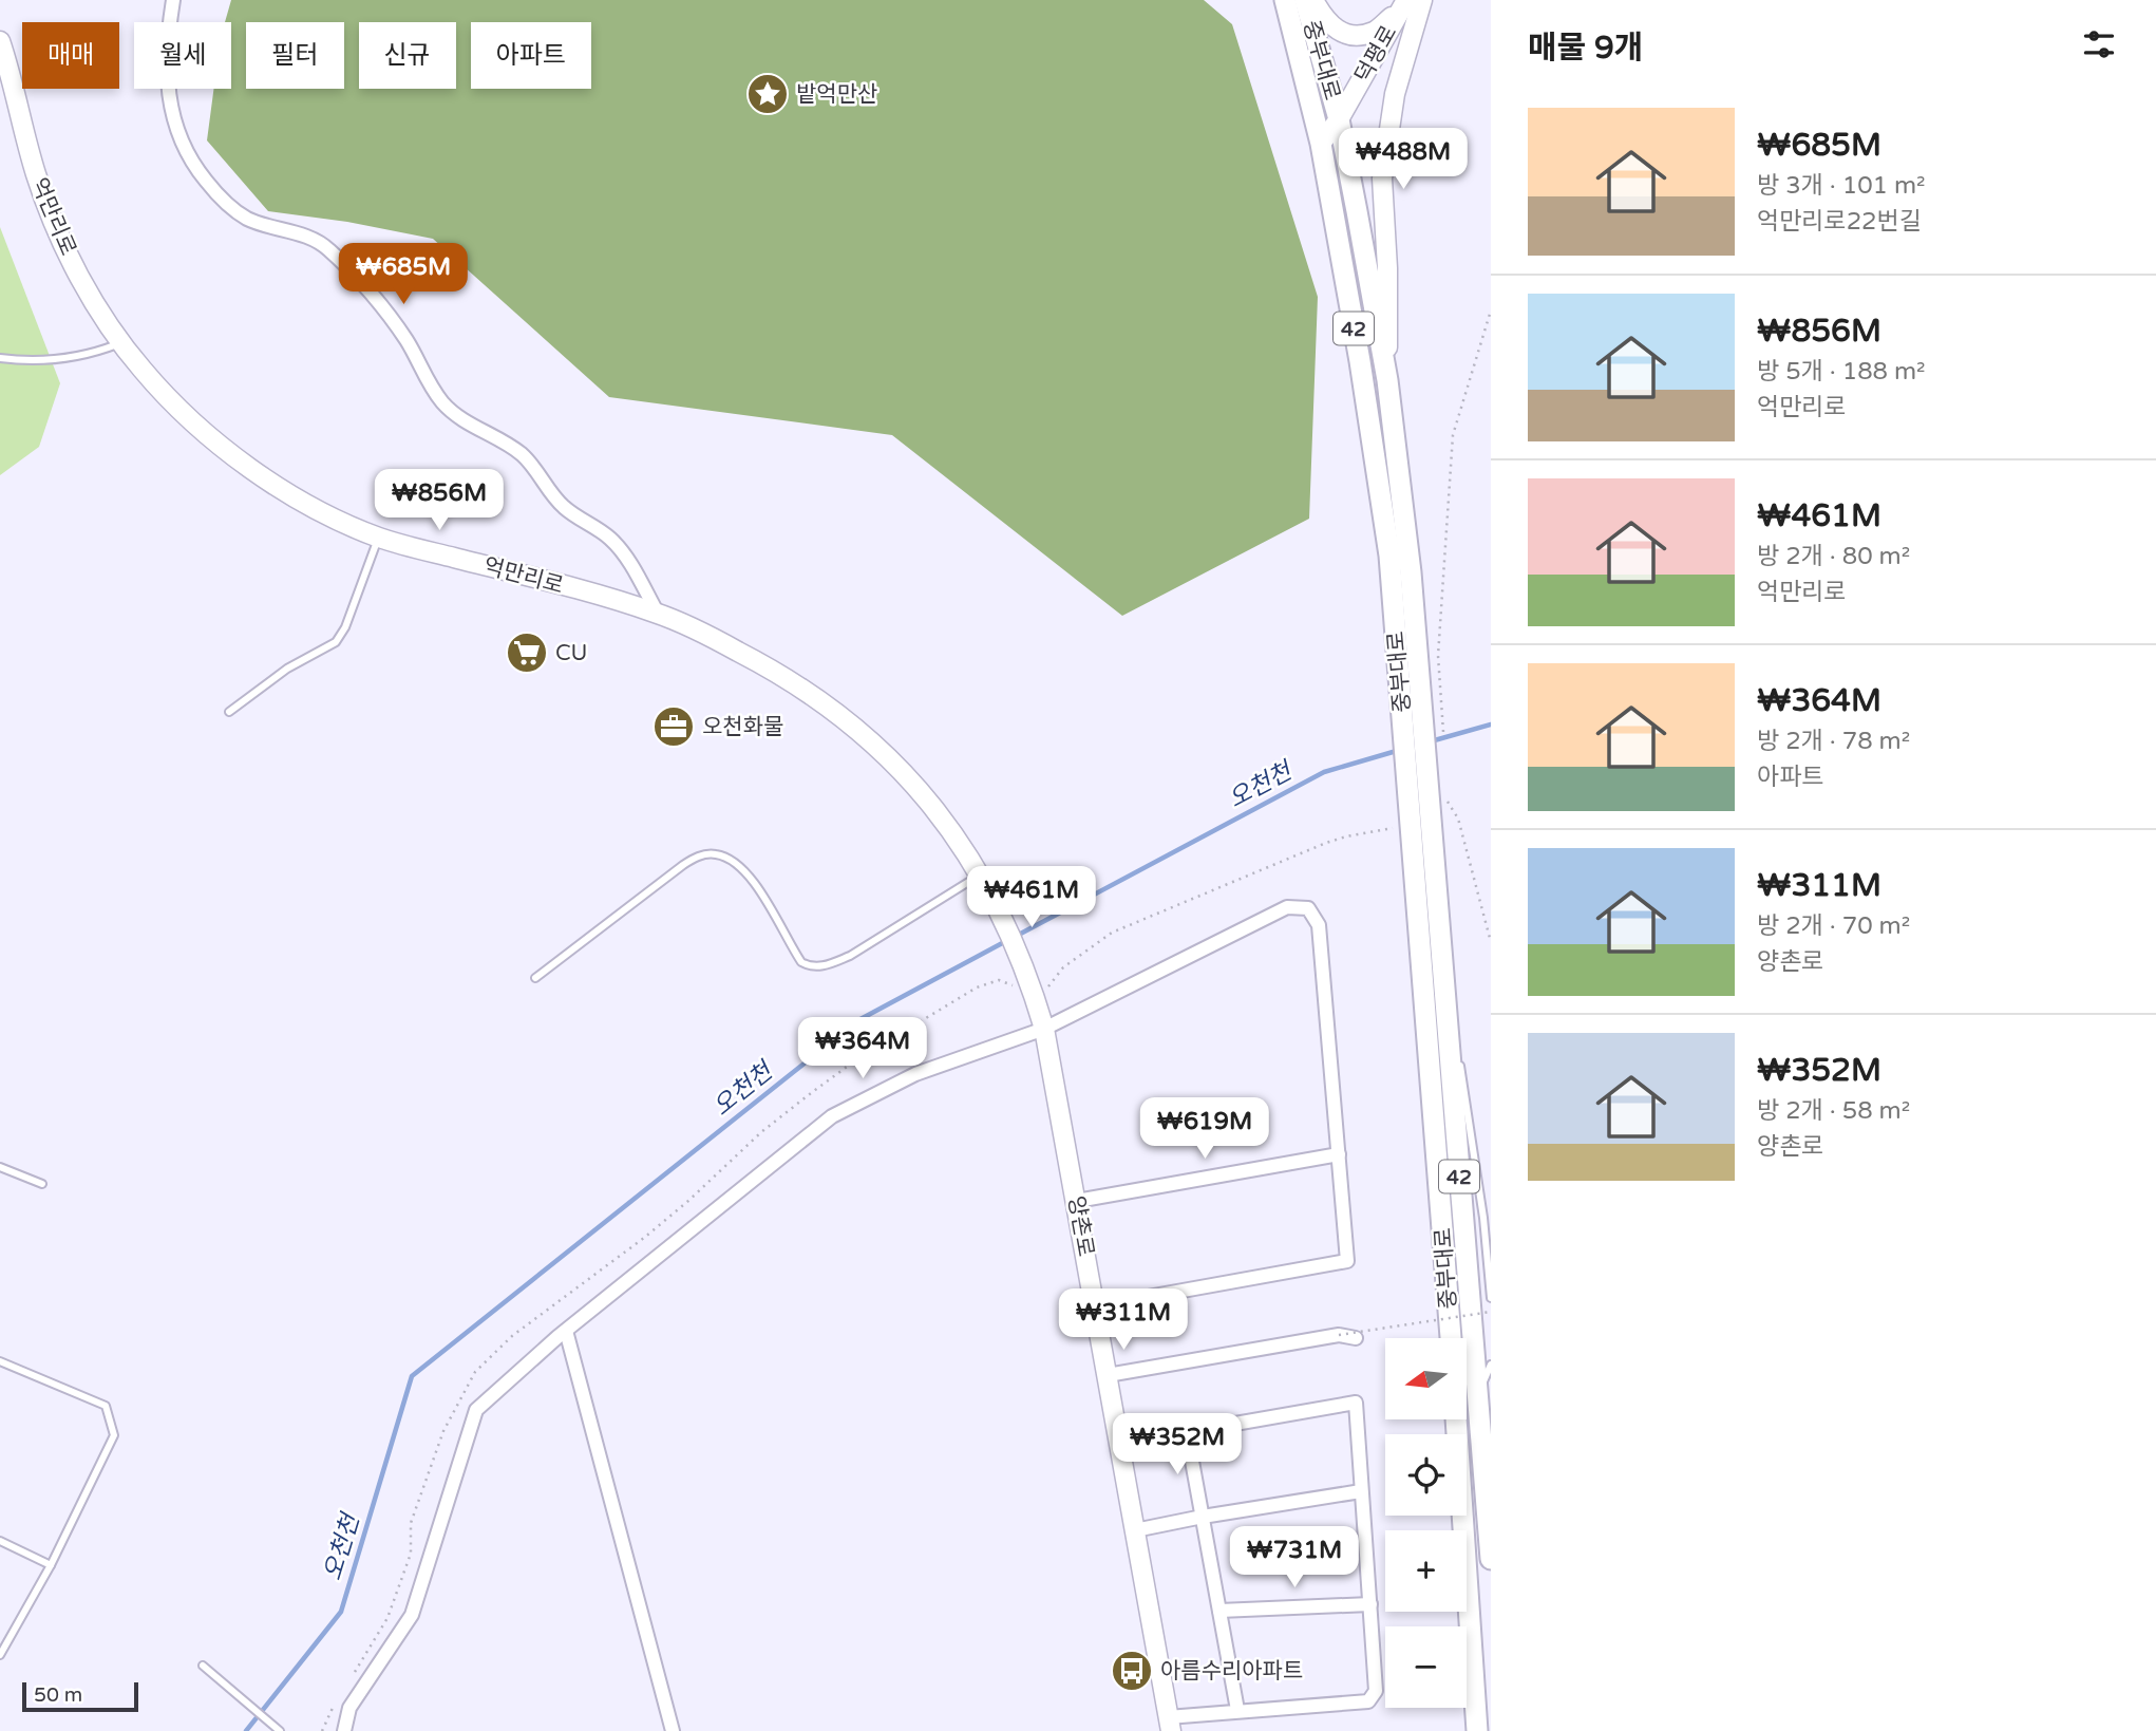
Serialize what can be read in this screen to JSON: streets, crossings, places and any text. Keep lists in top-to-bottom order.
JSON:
{
  "streets": {
    "main road": ["중부대로", "42"],
    "street": ["덕평로", "억만리로", "양촌로"]
  },
  "crossings": [
    ["덕평로", "중부대로"],
    ["억만리로", "양촌로"]
  ],
  "water": ["오천천"],
  "places": {
    "place": ["밭억만산"],
    "supermarket": ["CU"],
    "office": ["오천화물"],
    "bus stop": ["아름수리아파트"]
  },
  "scale_bar": "50 m",
  "north": "left",
  "page": {
    "heading": "매물 9개",
    "chip": [
      "매매",
      "월세",
      "필터",
      "신규",
      "아파트"
    ],
    "list": [
      {
        "name": "₩685M",
        "note": "방 3개 · 101 m² · 억만리로22번길"
      },
      {
        "name": "₩856M",
        "note": "방 5개 · 188 m² · 억만리로"
      },
      {
        "name": "₩461M",
        "note": "방 2개 · 80 m² · 억만리로"
      },
      {
        "name": "₩364M",
        "note": "방 2개 · 78 m² · 아파트"
      },
      {
        "name": "₩311M",
        "note": "방 2개 · 70 m² · 양촌로"
      },
      {
        "name": "₩352M",
        "note": "방 2개 · 58 m² · 양촌로"
      }
    ],
    "price": [
      "₩488M",
      "₩685M",
      "₩856M",
      "₩461M",
      "₩364M",
      "₩619M",
      "₩311M",
      "₩352M",
      "₩731M"
    ],
    "map_buttons": ["+", "−"],
    "scale": "50 m"
  }
}
